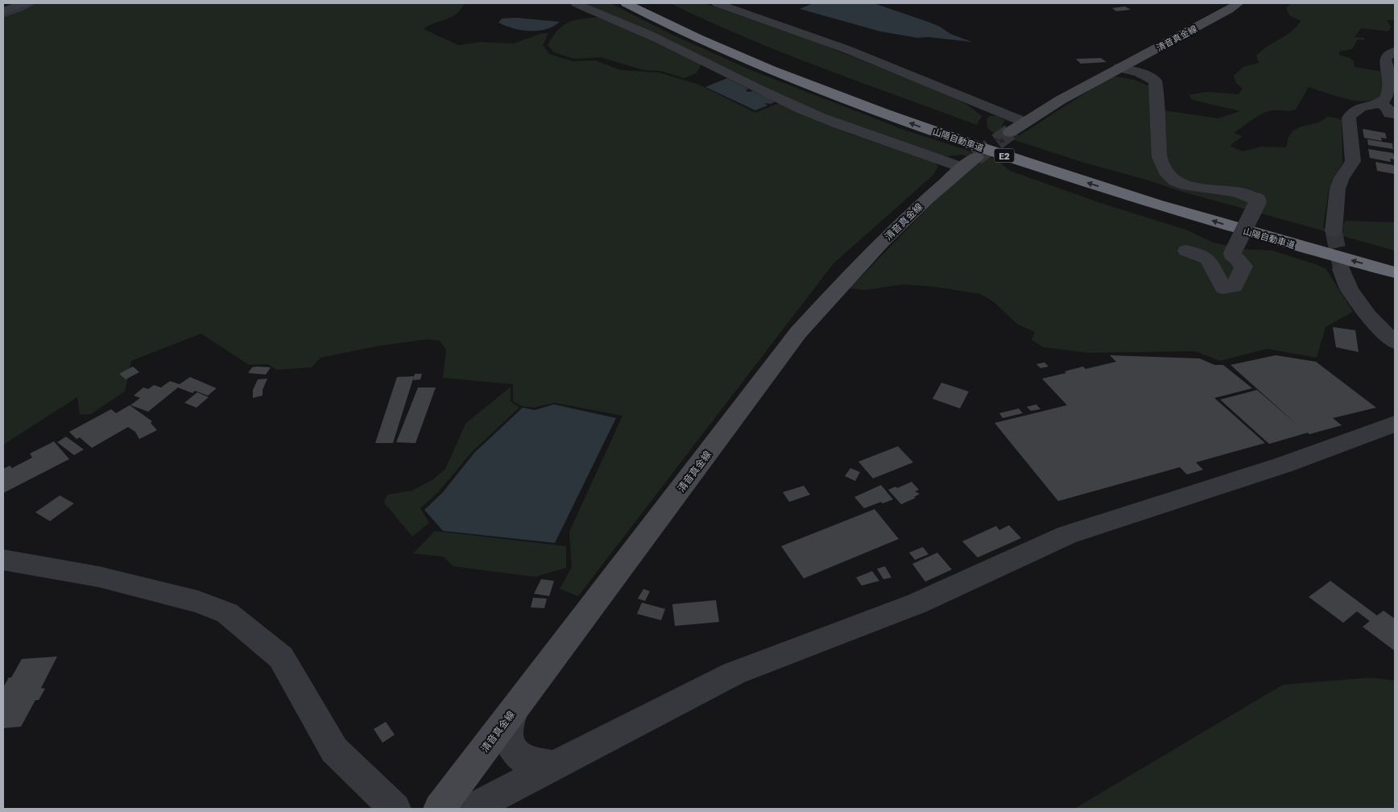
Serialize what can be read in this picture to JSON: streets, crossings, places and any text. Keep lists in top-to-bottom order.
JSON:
{
  "streets": {
    "highway": ["山陽自動車道", "E2"],
    "main road": ["清音真金線"]
  }
}
